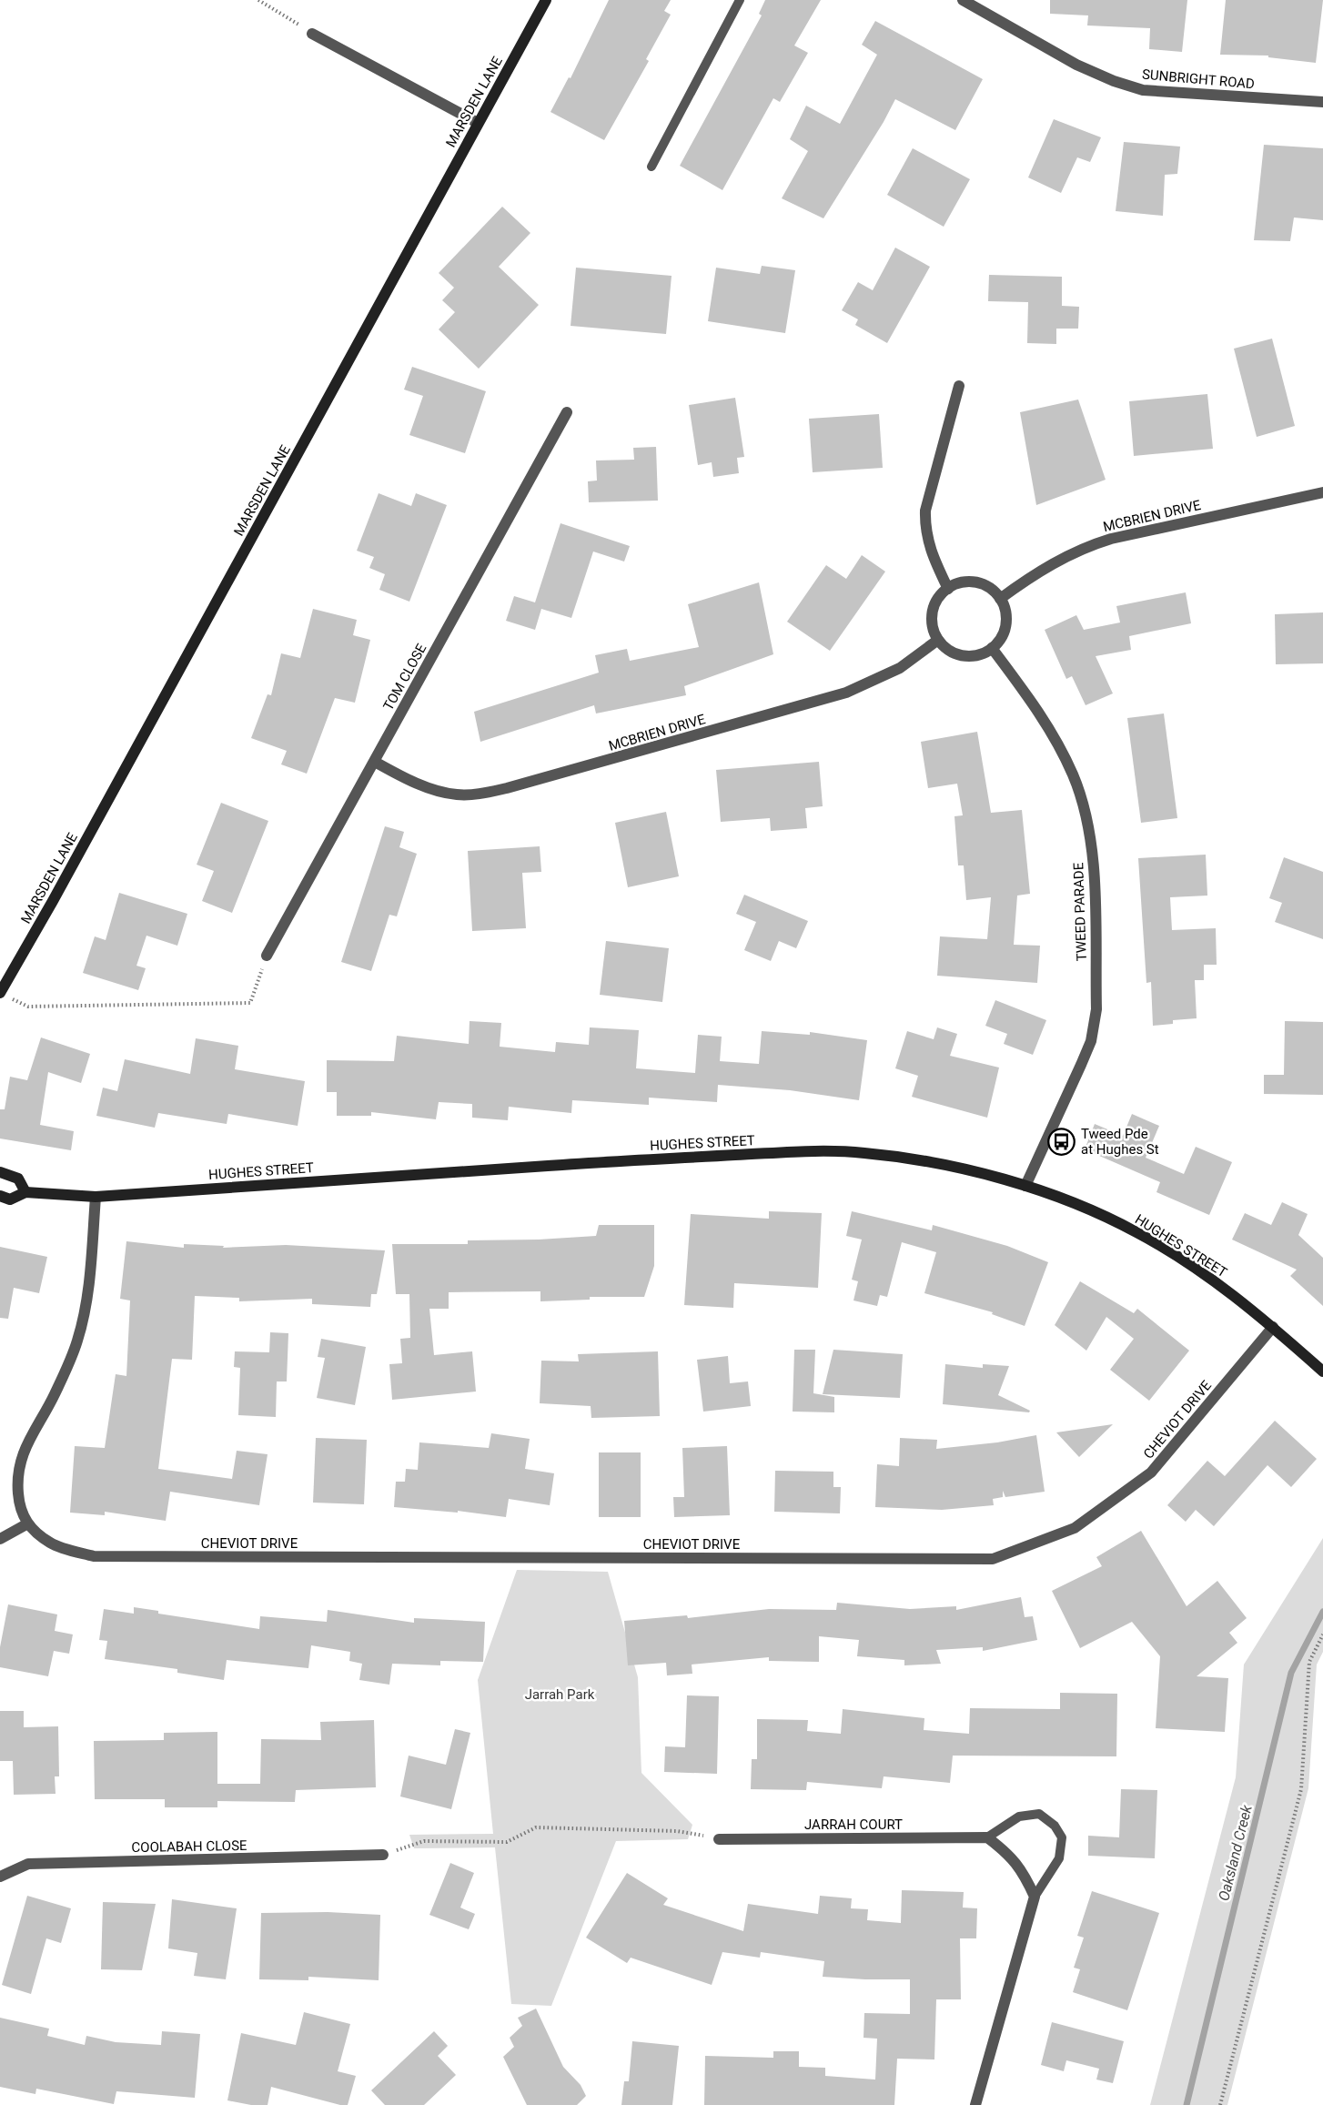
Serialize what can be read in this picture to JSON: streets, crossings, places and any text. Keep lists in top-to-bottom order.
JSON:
{
  "streets": {
    "street": [
      "SUNBRIGHT ROAD",
      "MARSDEN LANE",
      "MCBRIEN DRIVE",
      "TOM CLOSE",
      "TWEED PARADE",
      "HUGHES STREET",
      "CHEVIOT DRIVE",
      "JARRAH COURT",
      "COOLABAH CLOSE"
    ]
  },
  "crossings": [
    ["MCBRIEN DRIVE", "TOM CLOSE"],
    ["MCBRIEN DRIVE", "TWEED PARADE"],
    ["TWEED PARADE", "HUGHES STREET"],
    ["HUGHES STREET", "CHEVIOT DRIVE"]
  ],
  "water": ["Oaksland Creek"],
  "parks": ["Jarrah Park"],
  "places": {
    "bus stop": ["Tweed Pde at Hughes St"]
  }
}
